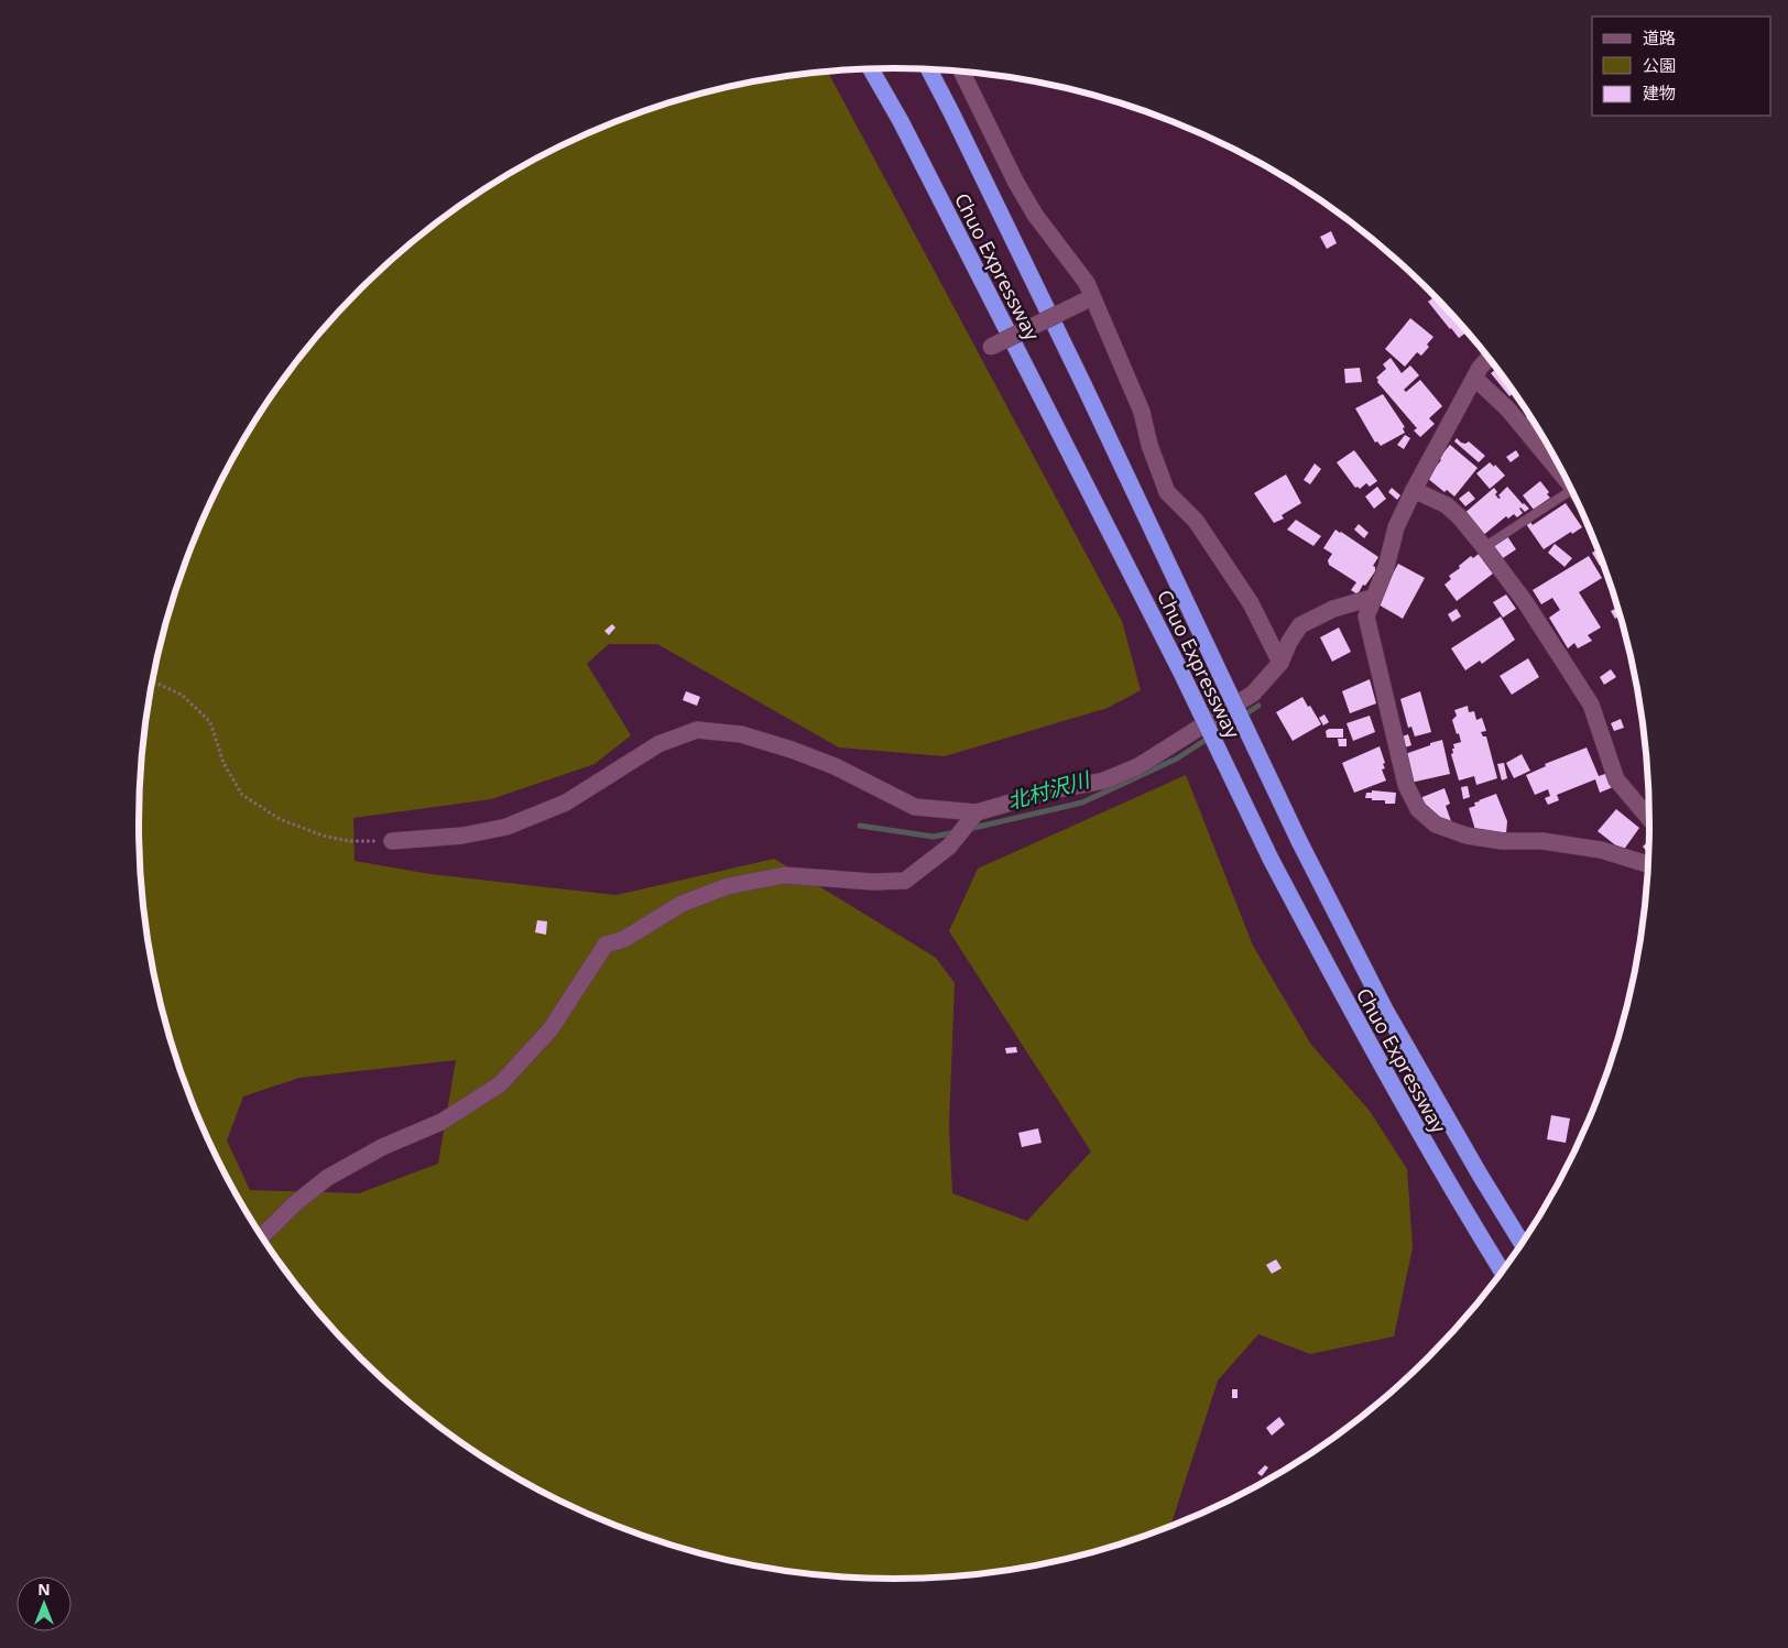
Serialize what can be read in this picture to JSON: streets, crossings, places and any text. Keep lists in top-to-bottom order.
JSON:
{
  "streets": {
    "highway": ["Chuo Expressway"]
  },
  "water": ["北村沢川"],
  "legend": ["道路", "公園", "建物"],
  "north": "top"
}
